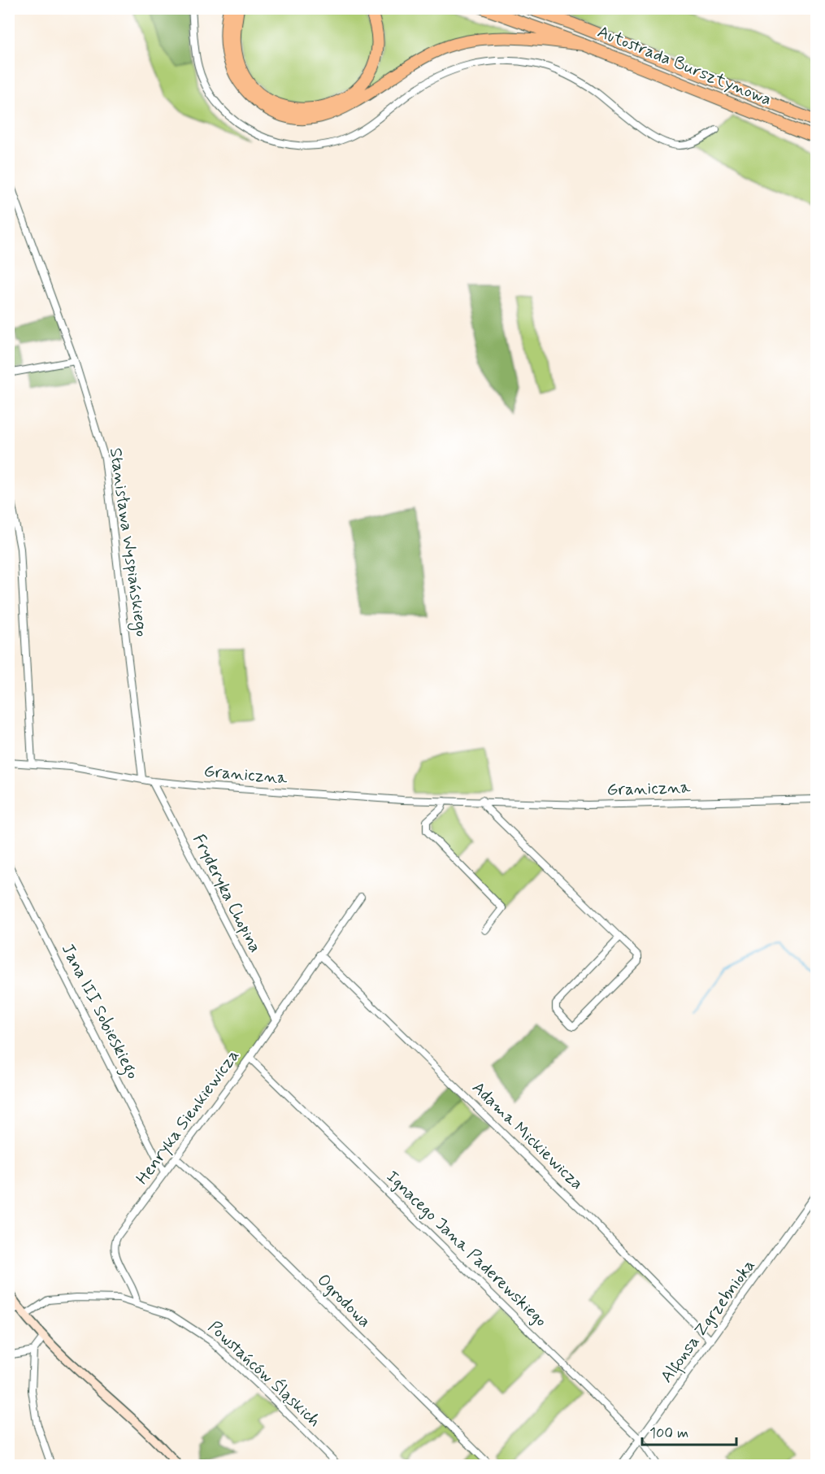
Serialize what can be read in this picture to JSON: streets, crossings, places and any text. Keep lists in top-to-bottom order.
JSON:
{
  "streets": {
    "highway": ["Autostrada Bursztynowa"],
    "street": [
      "Stanisława Wyspiańskiego",
      "Graniczna",
      "Fryderyka Chopina",
      "Jana III Sobieskiego",
      "Henryka Sienkiewicza",
      "Adama Mickiewicza",
      "Ignacego Jana Paderewskiego",
      "Ogrodowa",
      "Alfonsa Zgrzebnioka",
      "Powstańców Śląskich"
    ]
  },
  "crossings": [
    ["Stanisława Wyspiańskiego", "Graniczna"],
    ["Graniczna", "Fryderyka Chopina"],
    ["Fryderyka Chopina", "Henryka Sienkiewicza"],
    ["Jana III Sobieskiego", "Henryka Sienkiewicza"],
    ["Henryka Sienkiewicza", "Adama Mickiewicza"],
    ["Henryka Sienkiewicza", "Ignacego Jana Paderewskiego"],
    ["Henryka Sienkiewicza", "Ogrodowa"],
    ["Henryka Sienkiewicza", "Powstańców Śląskich"],
    ["Adama Mickiewicza", "Alfonsa Zgrzebnioka"],
    ["Ignacego Jana Paderewskiego", "Alfonsa Zgrzebnioka"]
  ],
  "scale_bar": "100 m"
}
